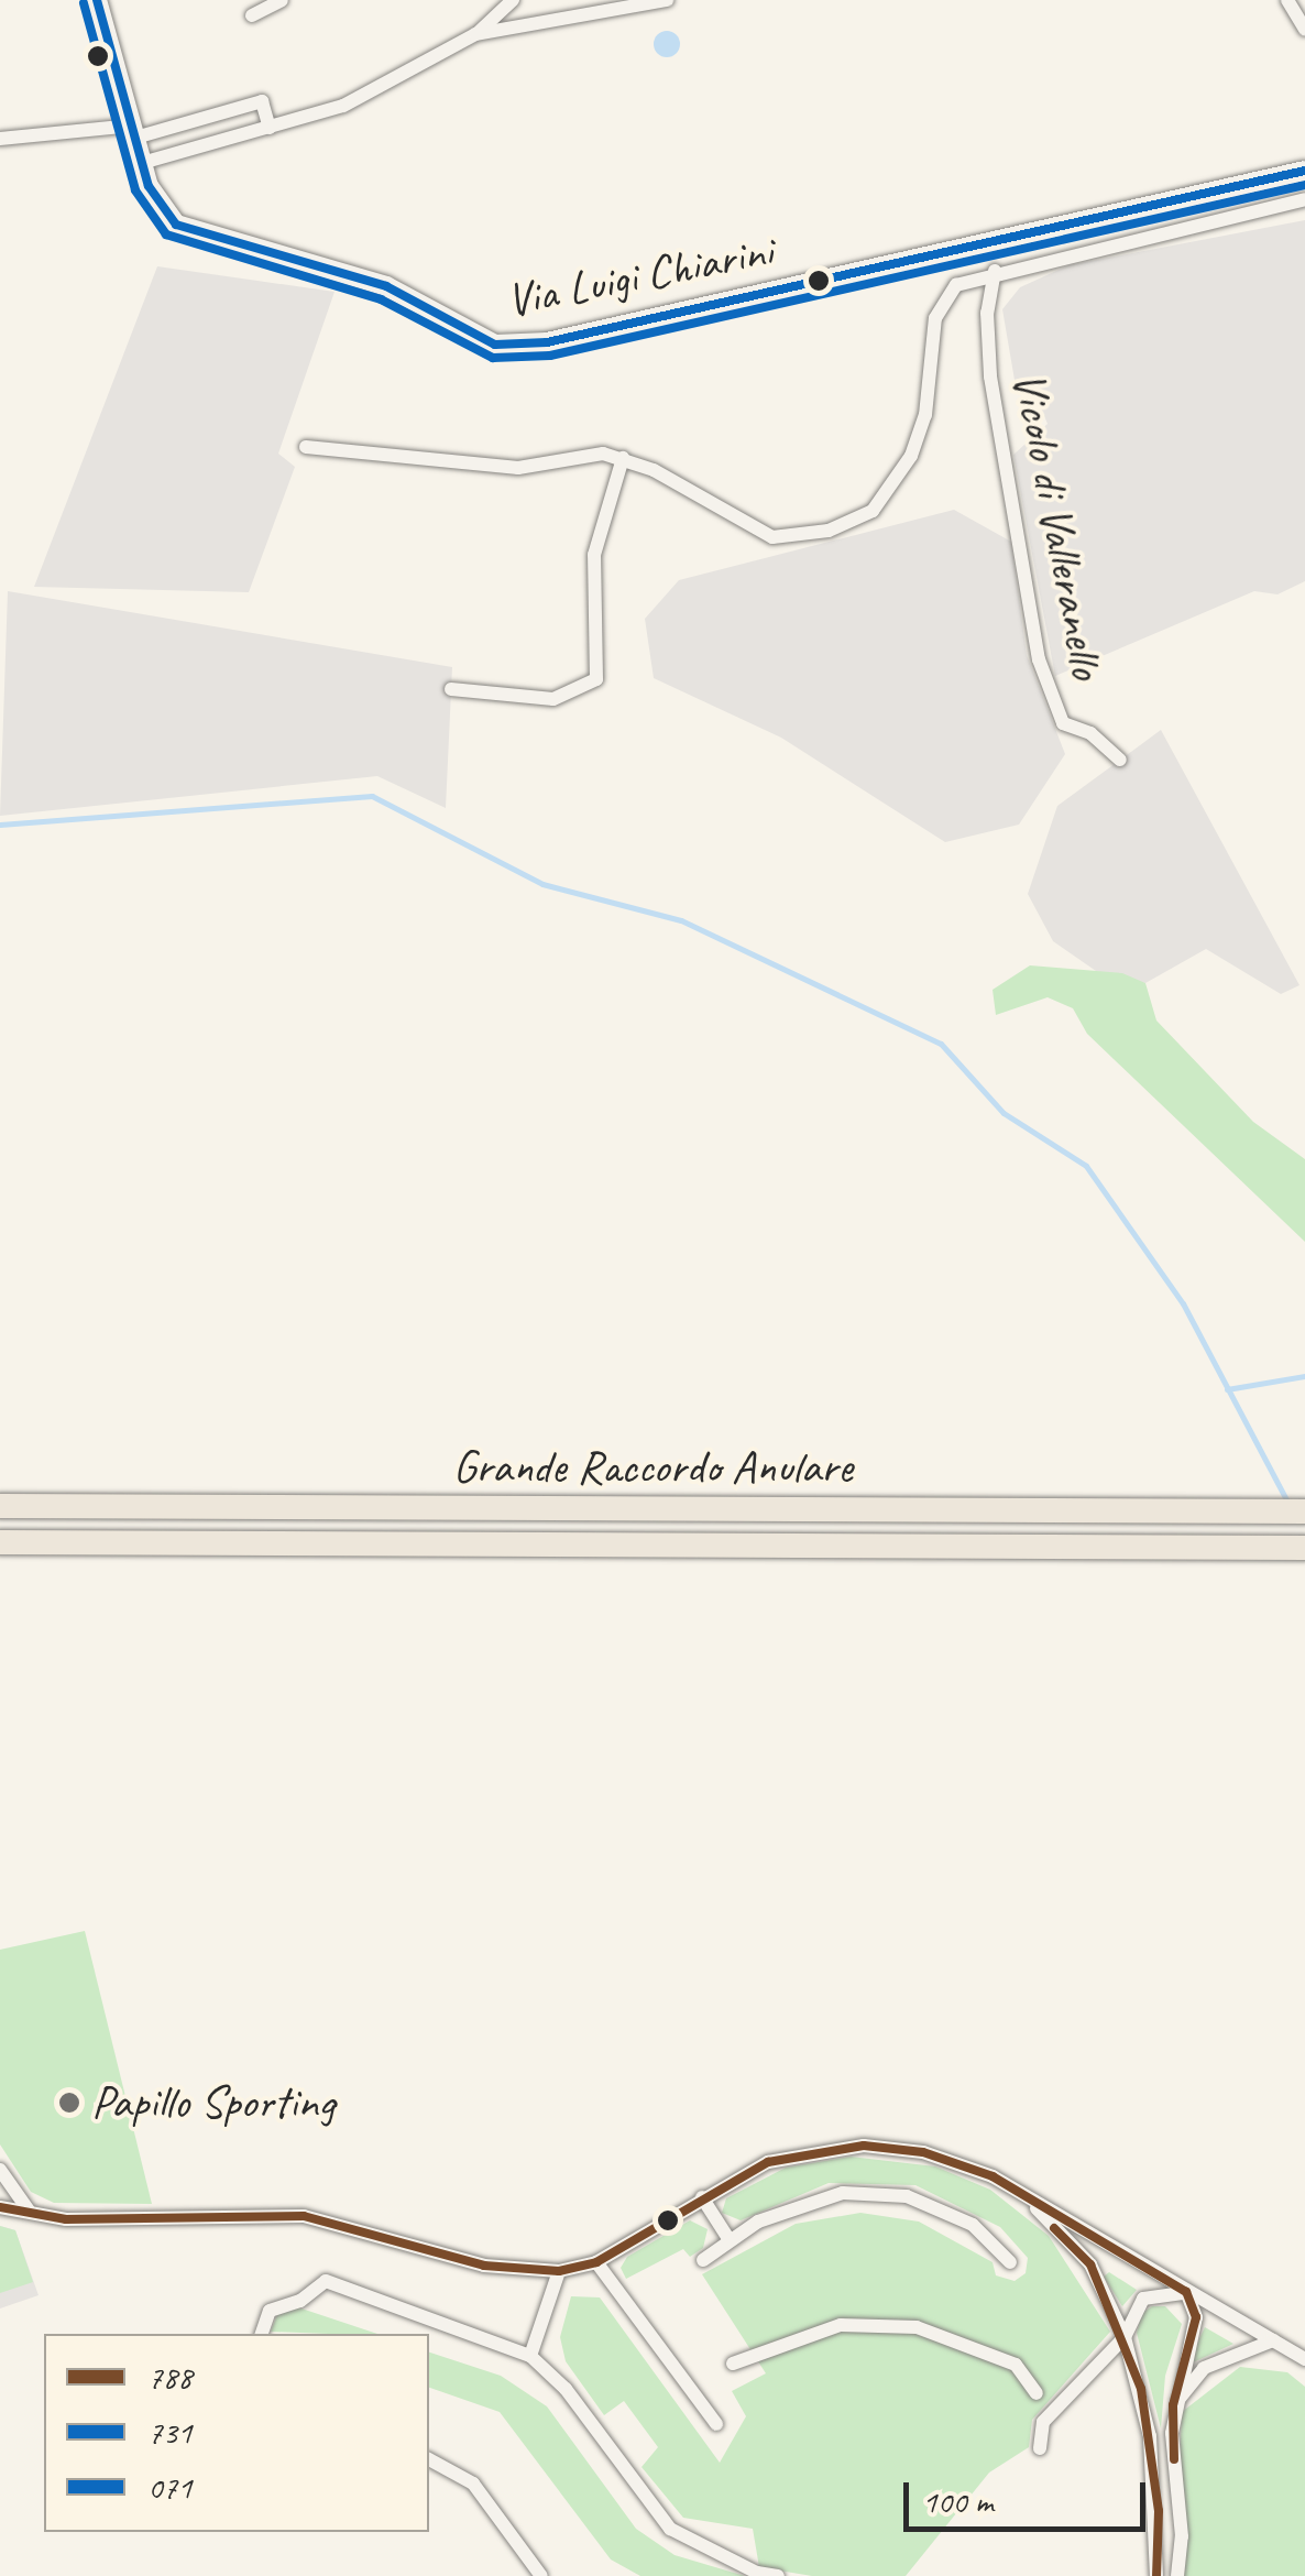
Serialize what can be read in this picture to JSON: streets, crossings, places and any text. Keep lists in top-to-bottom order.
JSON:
{
  "streets": {
    "highway": ["Grande Raccordo Anulare"],
    "street": ["Via Luigi Chiarini", "Vicolo di Valleranello"]
  },
  "places": ["Papillo Sporting"],
  "lines": ["transit line 731", "transit line 071", "transit line 788"],
  "legend": ["788", "731", "071"],
  "scale_bar": "100 m"
}
